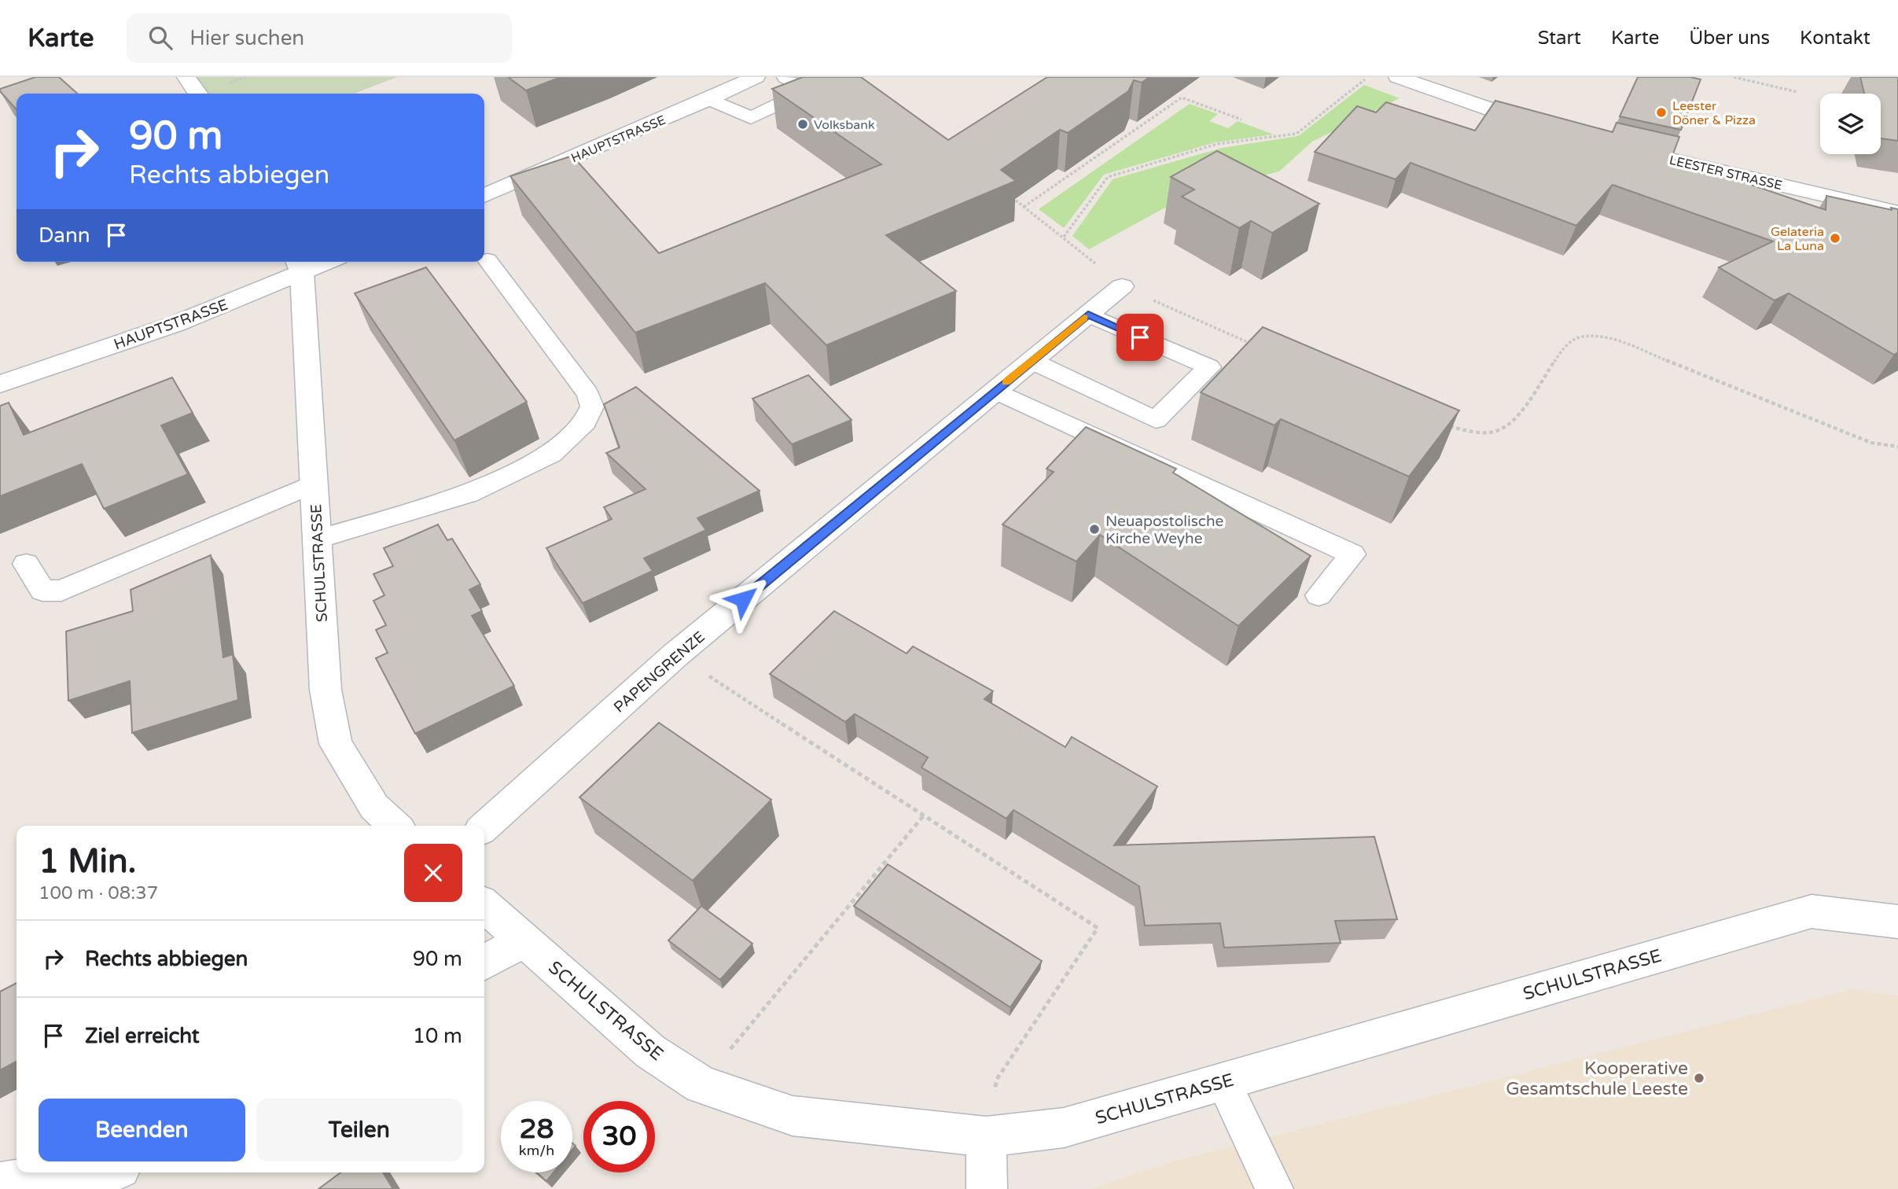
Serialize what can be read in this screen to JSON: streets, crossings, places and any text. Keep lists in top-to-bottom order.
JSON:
{
  "streets": {
    "street": [
      "HAUPTSTRASSE",
      "LEESTER STRASSE",
      "SCHULSTRASSE",
      "PAPENGRENZE"
    ]
  },
  "crossings": [
    ["HAUPTSTRASSE", "SCHULSTRASSE"]
  ],
  "places": [
    "Leester Döner & Pizza",
    "Volksbank",
    "Gelateria La Luna",
    "Neuapostolische Kirche Weyhe",
    "Kooperative Gesamtschule Leeste"
  ],
  "page": {
    "header": "Karte",
    "search": "Hier suchen",
    "nav": [
      "Start",
      "Karte",
      "Über uns",
      "Kontakt"
    ],
    "turn": ["90 m", "Rechts abbiegen"],
    "then": "Dann",
    "heading": ["1 Min.", "100 m · 08:37"],
    "list": [
      {
        "name": "Rechts abbiegen",
        "value": "90 m"
      },
      {
        "name": "Ziel erreicht",
        "value": "10 m"
      }
    ],
    "buttons": ["Beenden", "Teilen"],
    "speed": "28 km/h",
    "limit": "30"
  }
}
